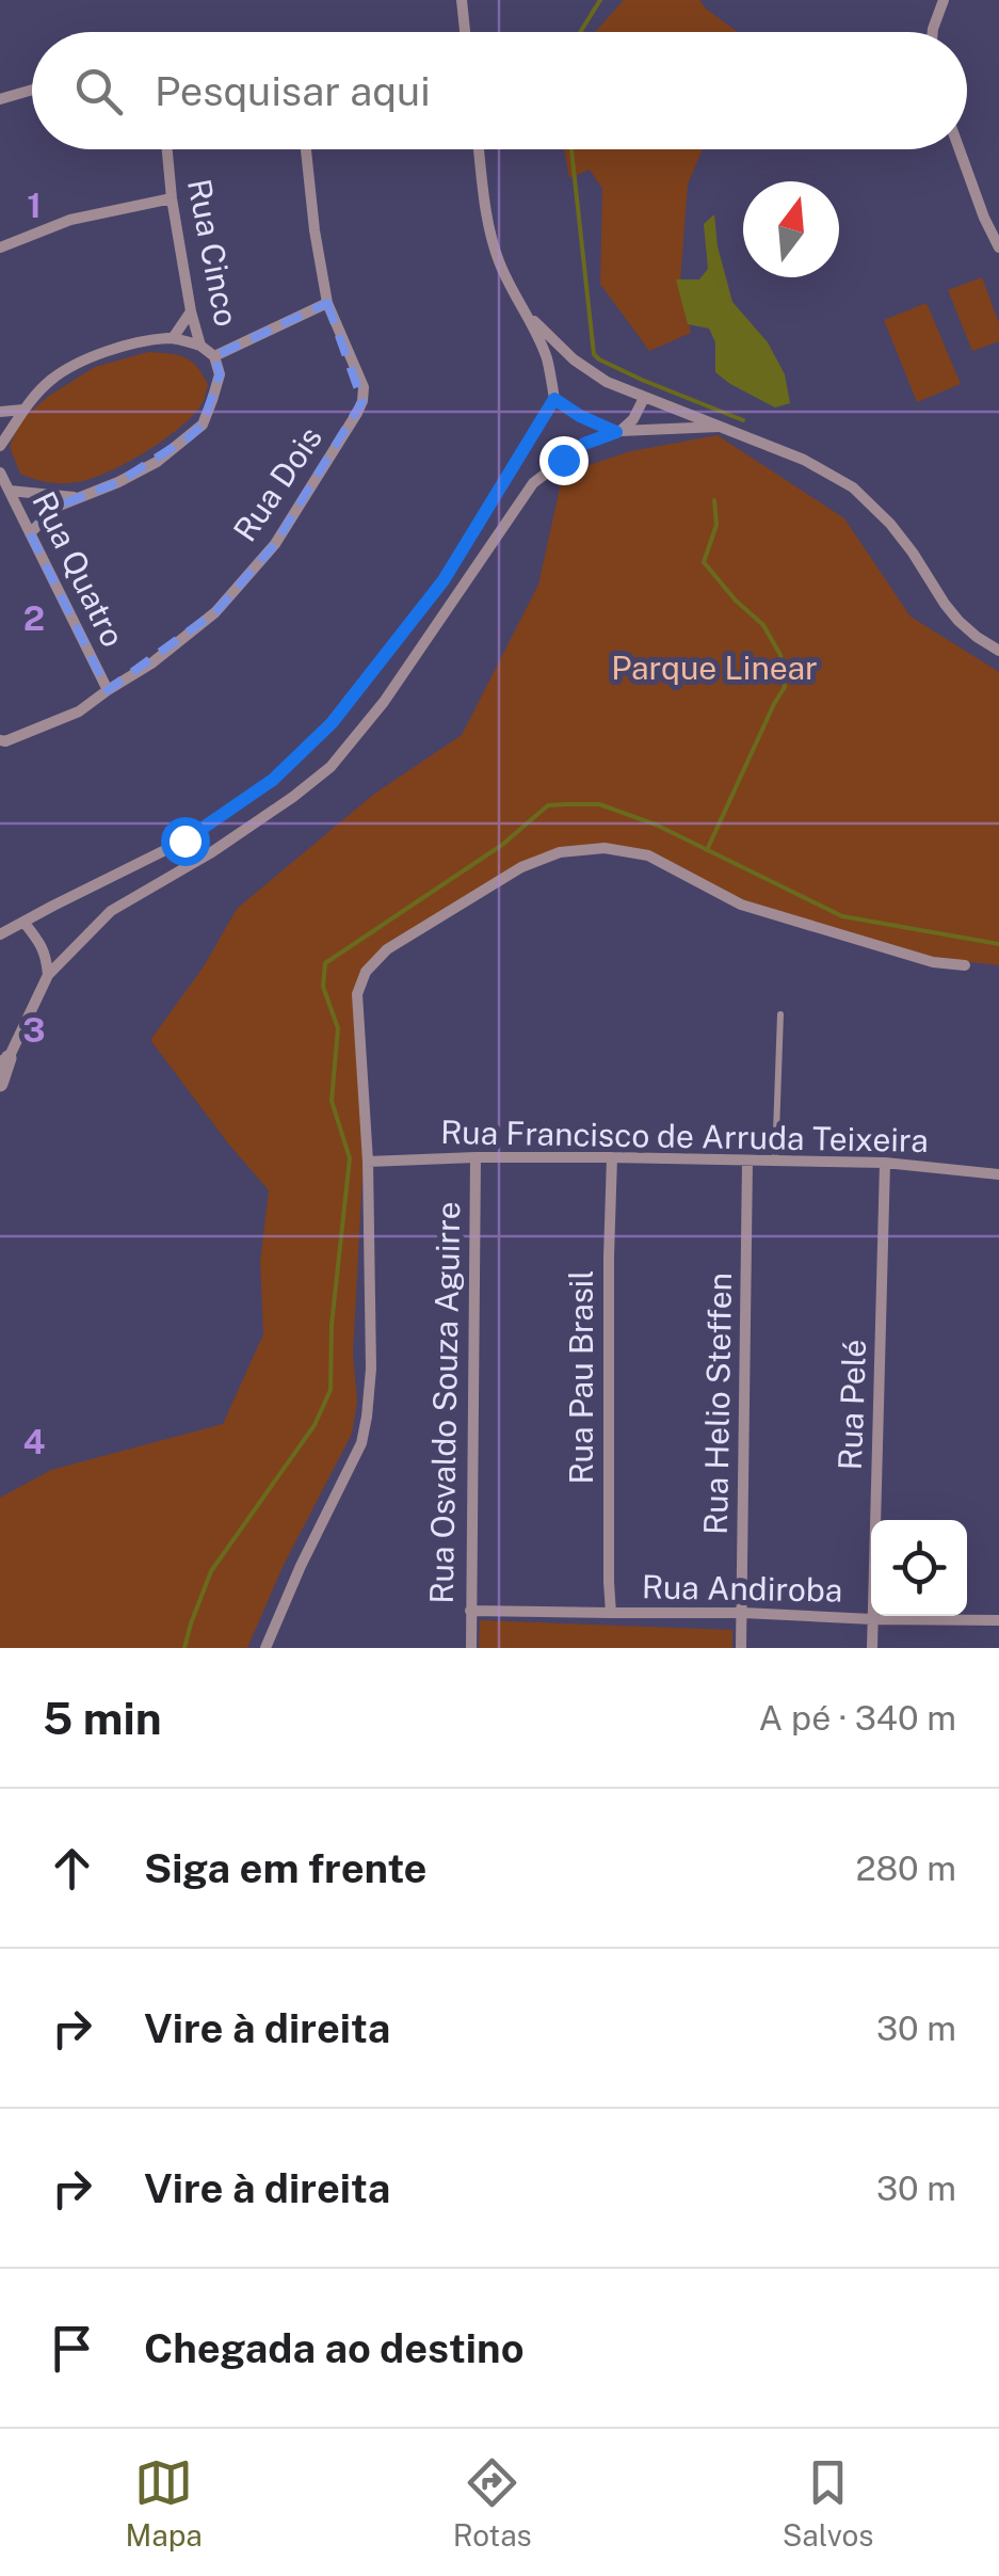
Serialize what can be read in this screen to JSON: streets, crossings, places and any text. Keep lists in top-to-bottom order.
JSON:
{
  "streets": {
    "street": [
      "Rua Cinco",
      "Rua Dois",
      "Rua Quatro",
      "Rua Francisco de Arruda Teixeira",
      "Rua Pau Brasil",
      "Rua Osvaldo Souza Aguirre",
      "Rua Helio Steffen",
      "Rua Pelé",
      "Rua Andiroba"
    ]
  },
  "crossings": [
    ["Rua Cinco", "Rua Quatro"],
    ["Rua Dois", "Rua Quatro"],
    ["Rua Francisco de Arruda Teixeira", "Rua Pau Brasil"],
    ["Rua Francisco de Arruda Teixeira", "Rua Osvaldo Souza Aguirre"],
    ["Rua Francisco de Arruda Teixeira", "Rua Helio Steffen"],
    ["Rua Francisco de Arruda Teixeira", "Rua Pelé"],
    ["Rua Pau Brasil", "Rua Andiroba"],
    ["Rua Osvaldo Souza Aguirre", "Rua Andiroba"],
    ["Rua Helio Steffen", "Rua Andiroba"],
    ["Rua Pelé", "Rua Andiroba"]
  ],
  "parks": ["Parque Linear"],
  "north": "top",
  "page": {
    "search": "Pesquisar aqui",
    "heading": ["5 min", "A pé · 340 m"],
    "list": [
      ["Siga em frente", "280 m"],
      ["Vire à direita", "30 m"],
      ["Vire à direita", "30 m"],
      "Chegada ao destino"
    ],
    "nav": ["Mapa", "Rotas", "Salvos"]
  },
  "grid": {
    "rows": [
      "1",
      "2",
      "3",
      "4"
    ]
  }
}
